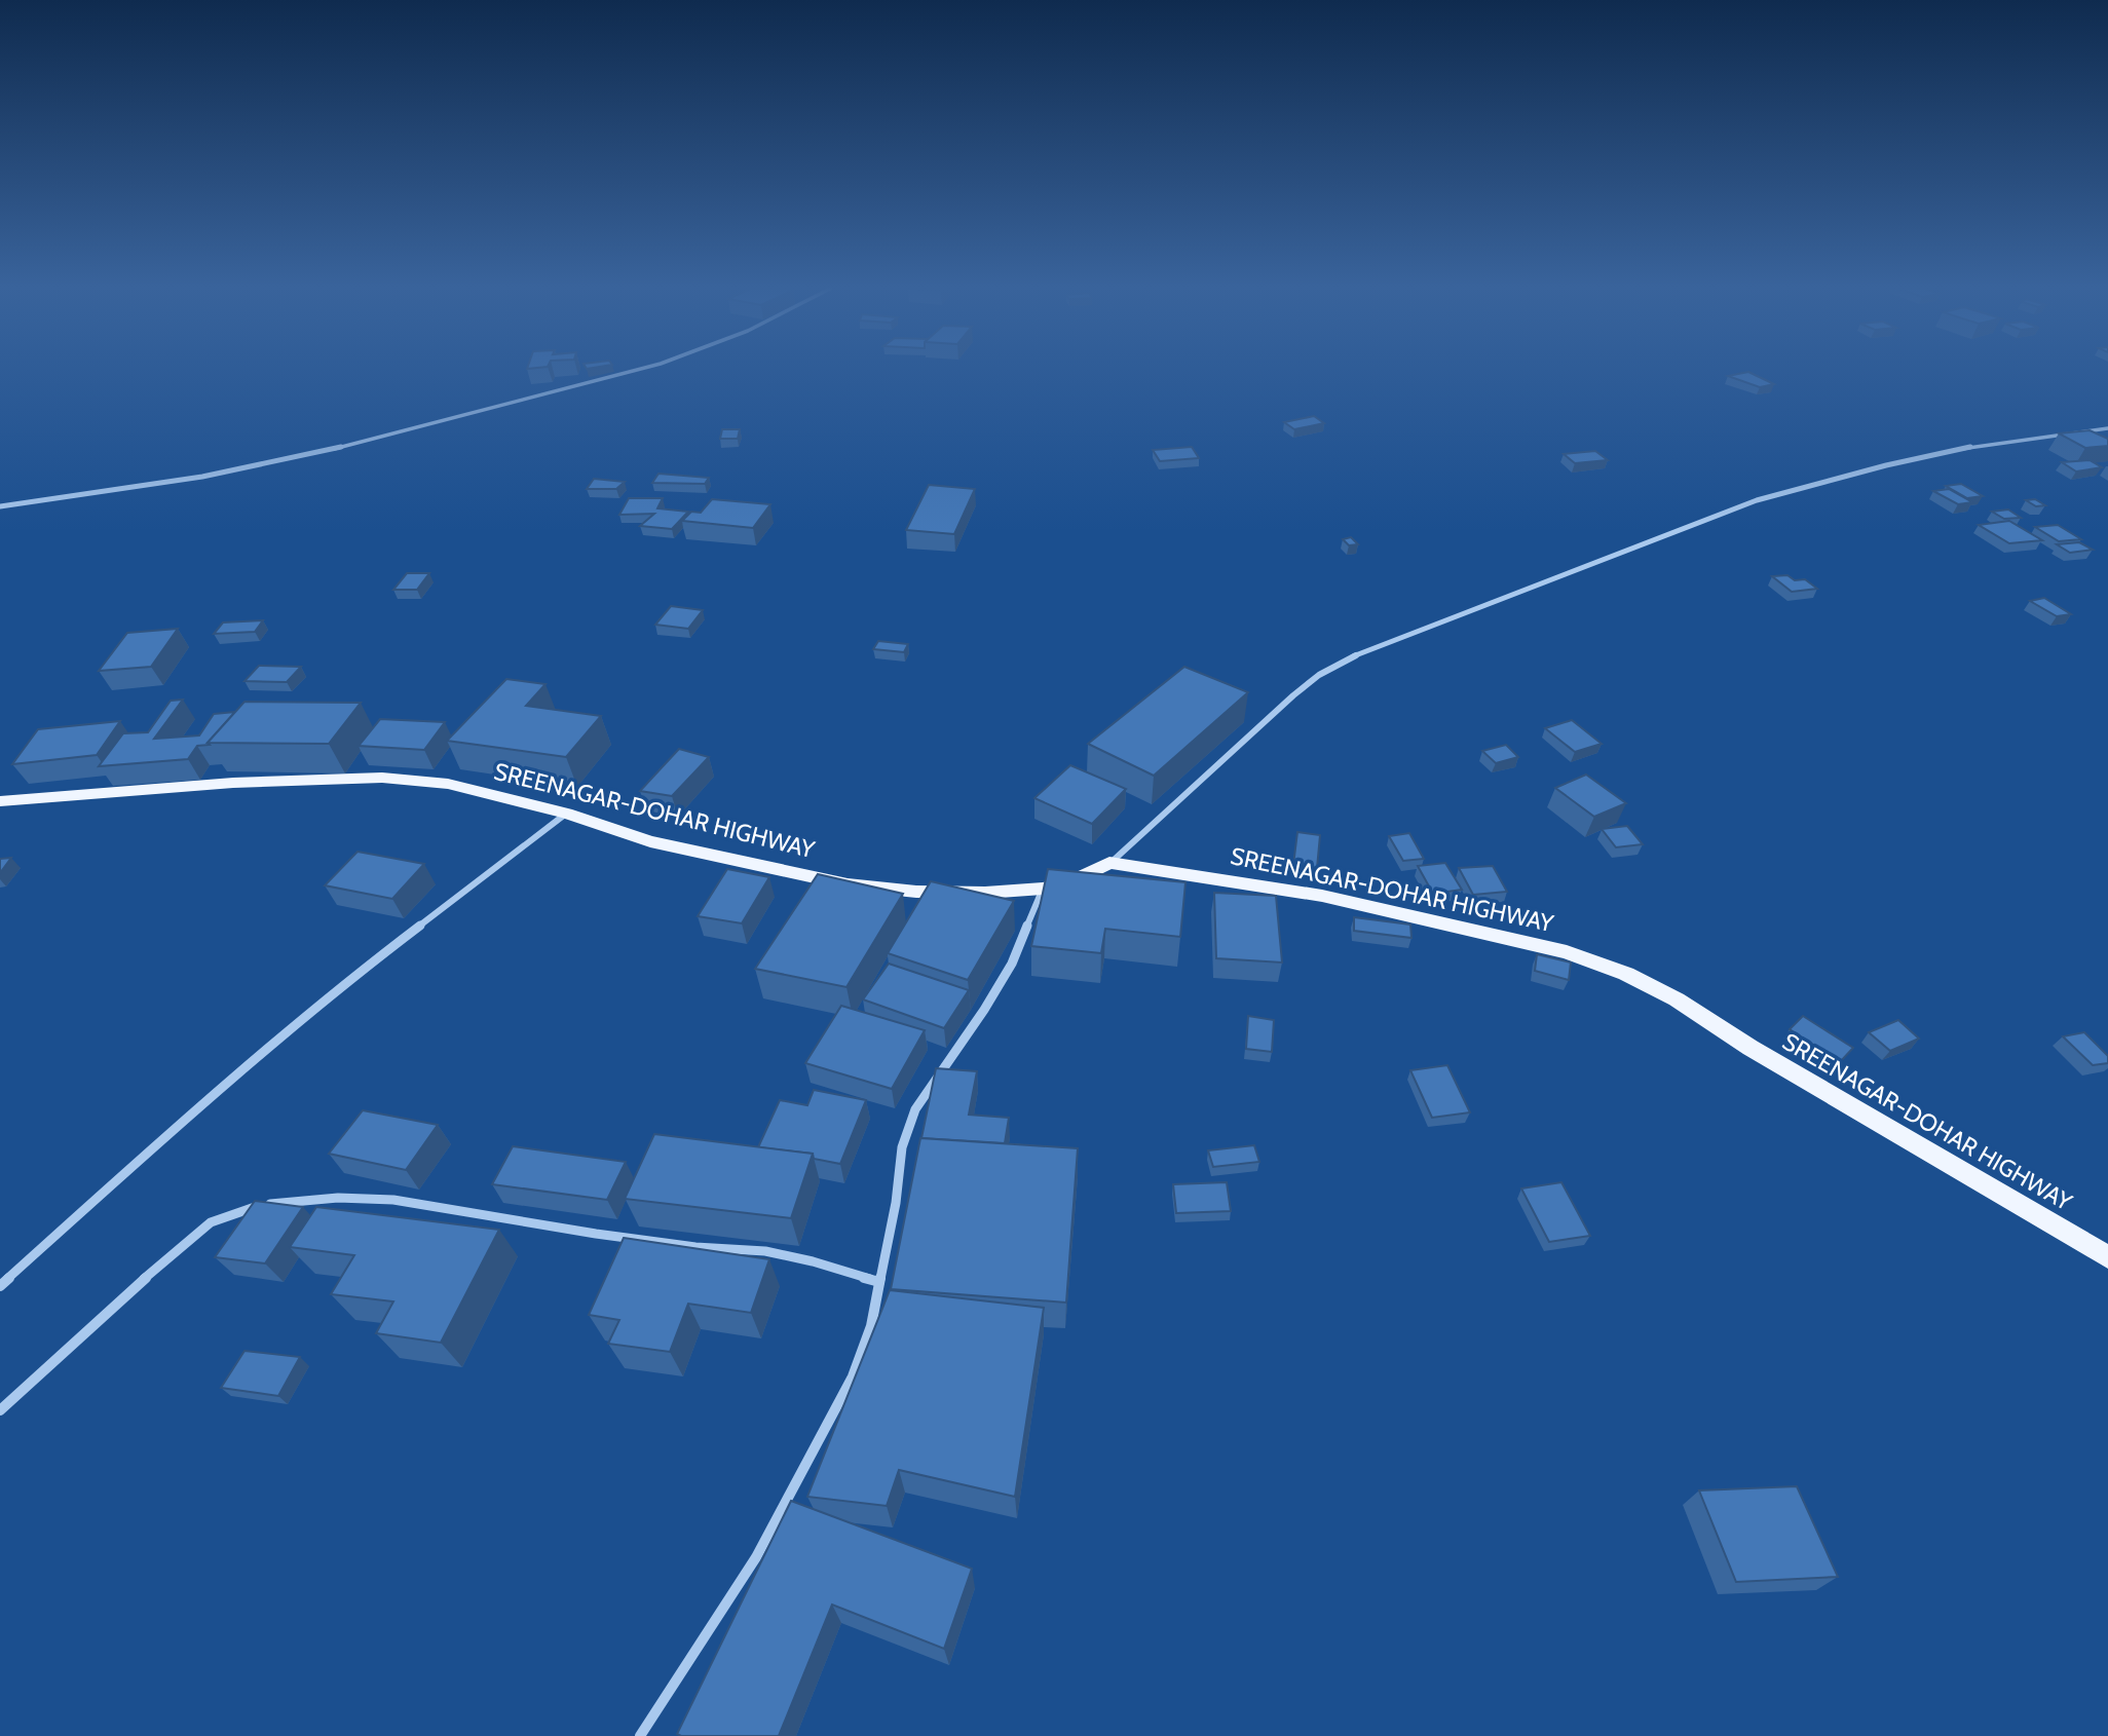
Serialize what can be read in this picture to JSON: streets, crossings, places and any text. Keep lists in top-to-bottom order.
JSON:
{
  "streets": {
    "main road": ["SREENAGAR-DOHAR HIGHWAY"]
  }
}
